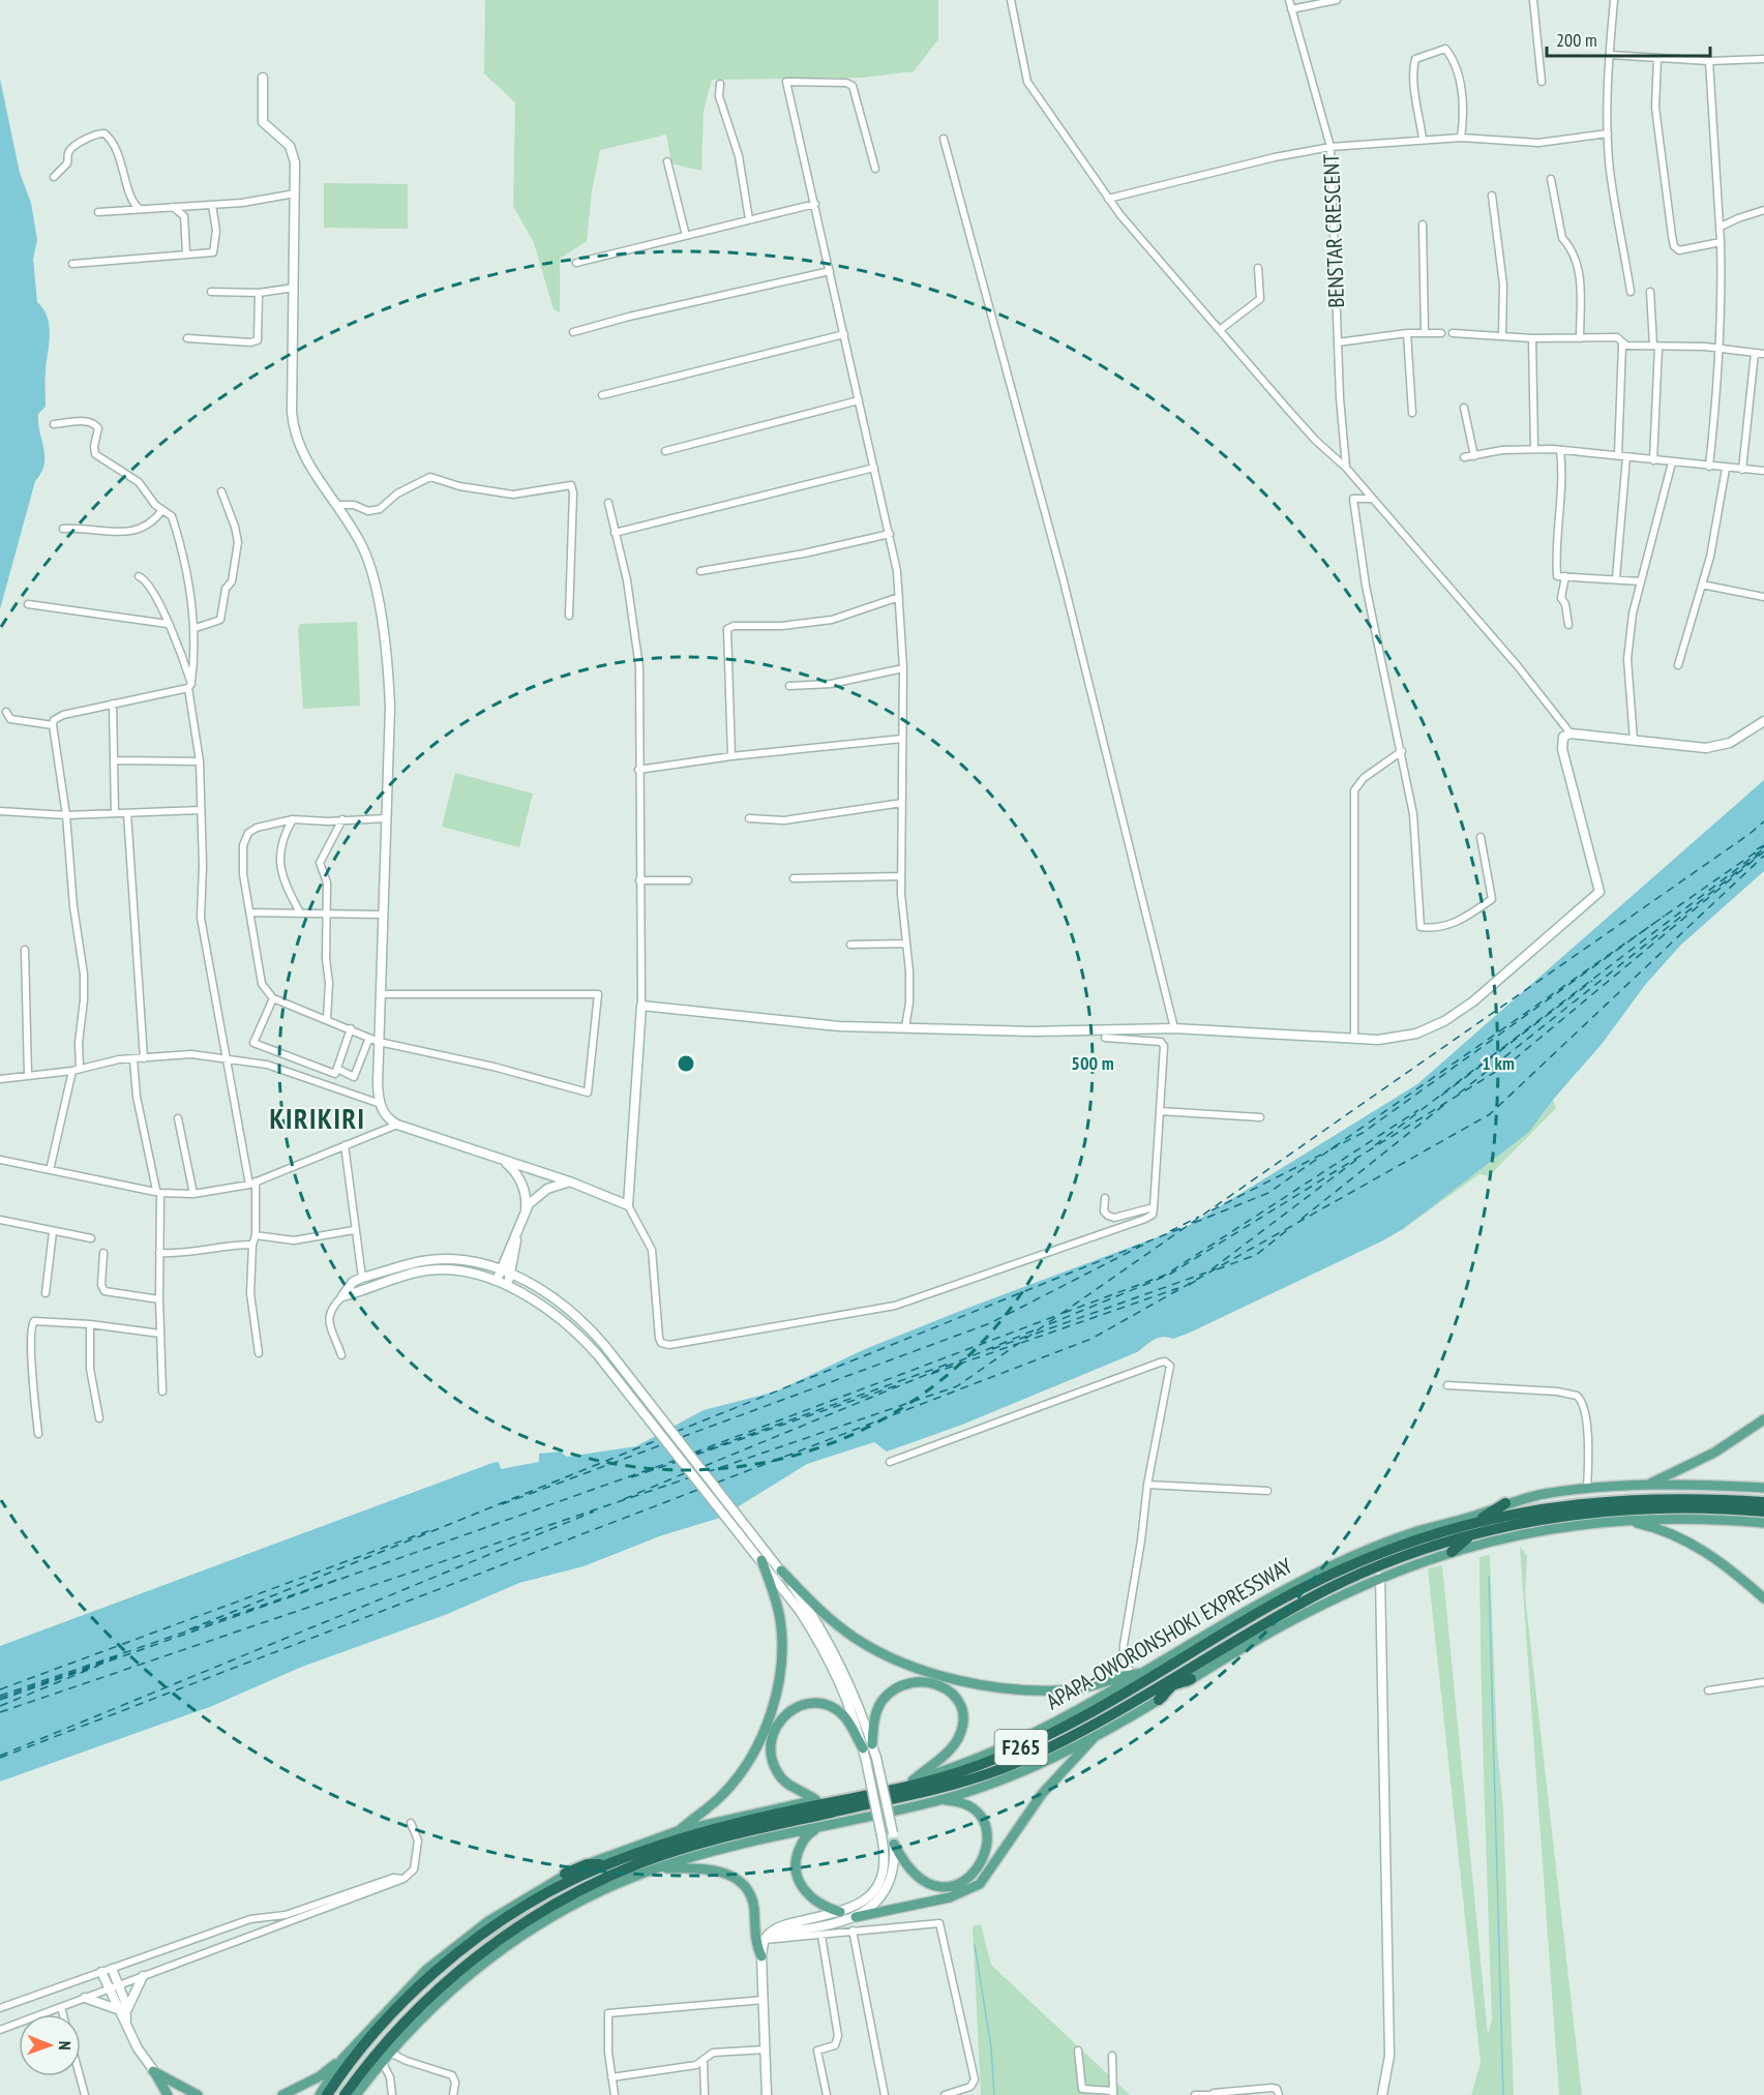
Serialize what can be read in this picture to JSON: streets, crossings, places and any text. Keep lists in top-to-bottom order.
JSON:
{
  "streets": {
    "highway": ["APAPA-OWORONSHOKI EXPRESSWAY", "F265"],
    "street": ["BENSTAR CRESCENT"]
  },
  "districts": ["KIRIKIRI"],
  "scale_bar": "200 m",
  "north": "right",
  "rings": ["500 m", "1 km"]
}
